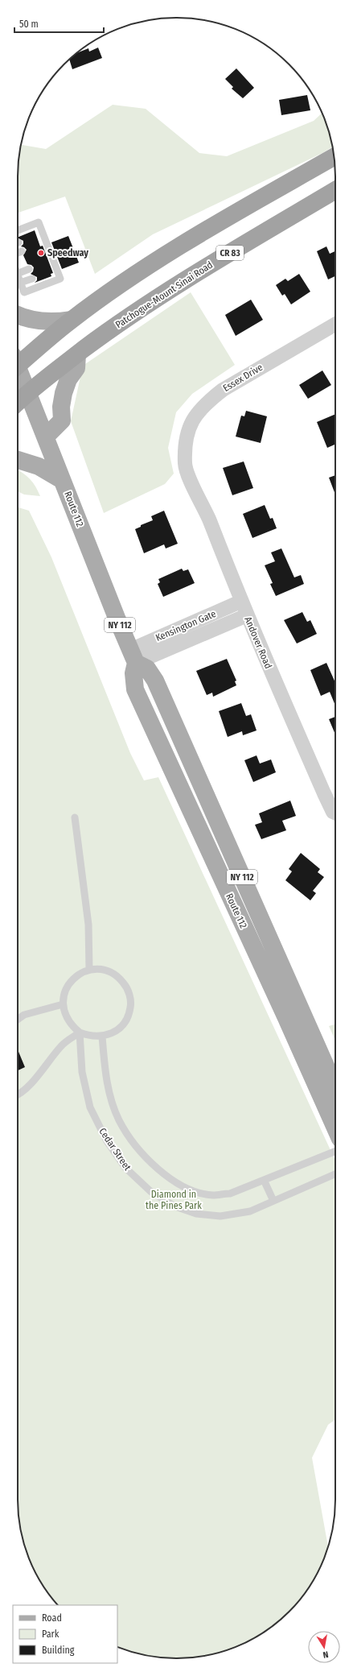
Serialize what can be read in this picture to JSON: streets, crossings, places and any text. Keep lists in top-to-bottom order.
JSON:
{
  "streets": {
    "highway": ["CR 83", "Patchogue-Mount Sinai Road"],
    "main road": ["Route 112", "NY 112"],
    "street": ["Essex Drive", "Kensington Gate", "Andover Road"],
    "lane": ["Cedar Street"]
  },
  "crossings": [
    ["Patchogue-Mount Sinai Road", "Route 112"],
    ["Essex Drive", "Andover Road"],
    ["Route 112", "Kensington Gate"],
    ["Kensington Gate", "Andover Road"]
  ],
  "parks": ["Diamond in the Pines Park"],
  "places": ["Speedway"],
  "legend": ["Road", "Park", "Building"],
  "scale_bar": "50 m",
  "north": "bottom"
}
